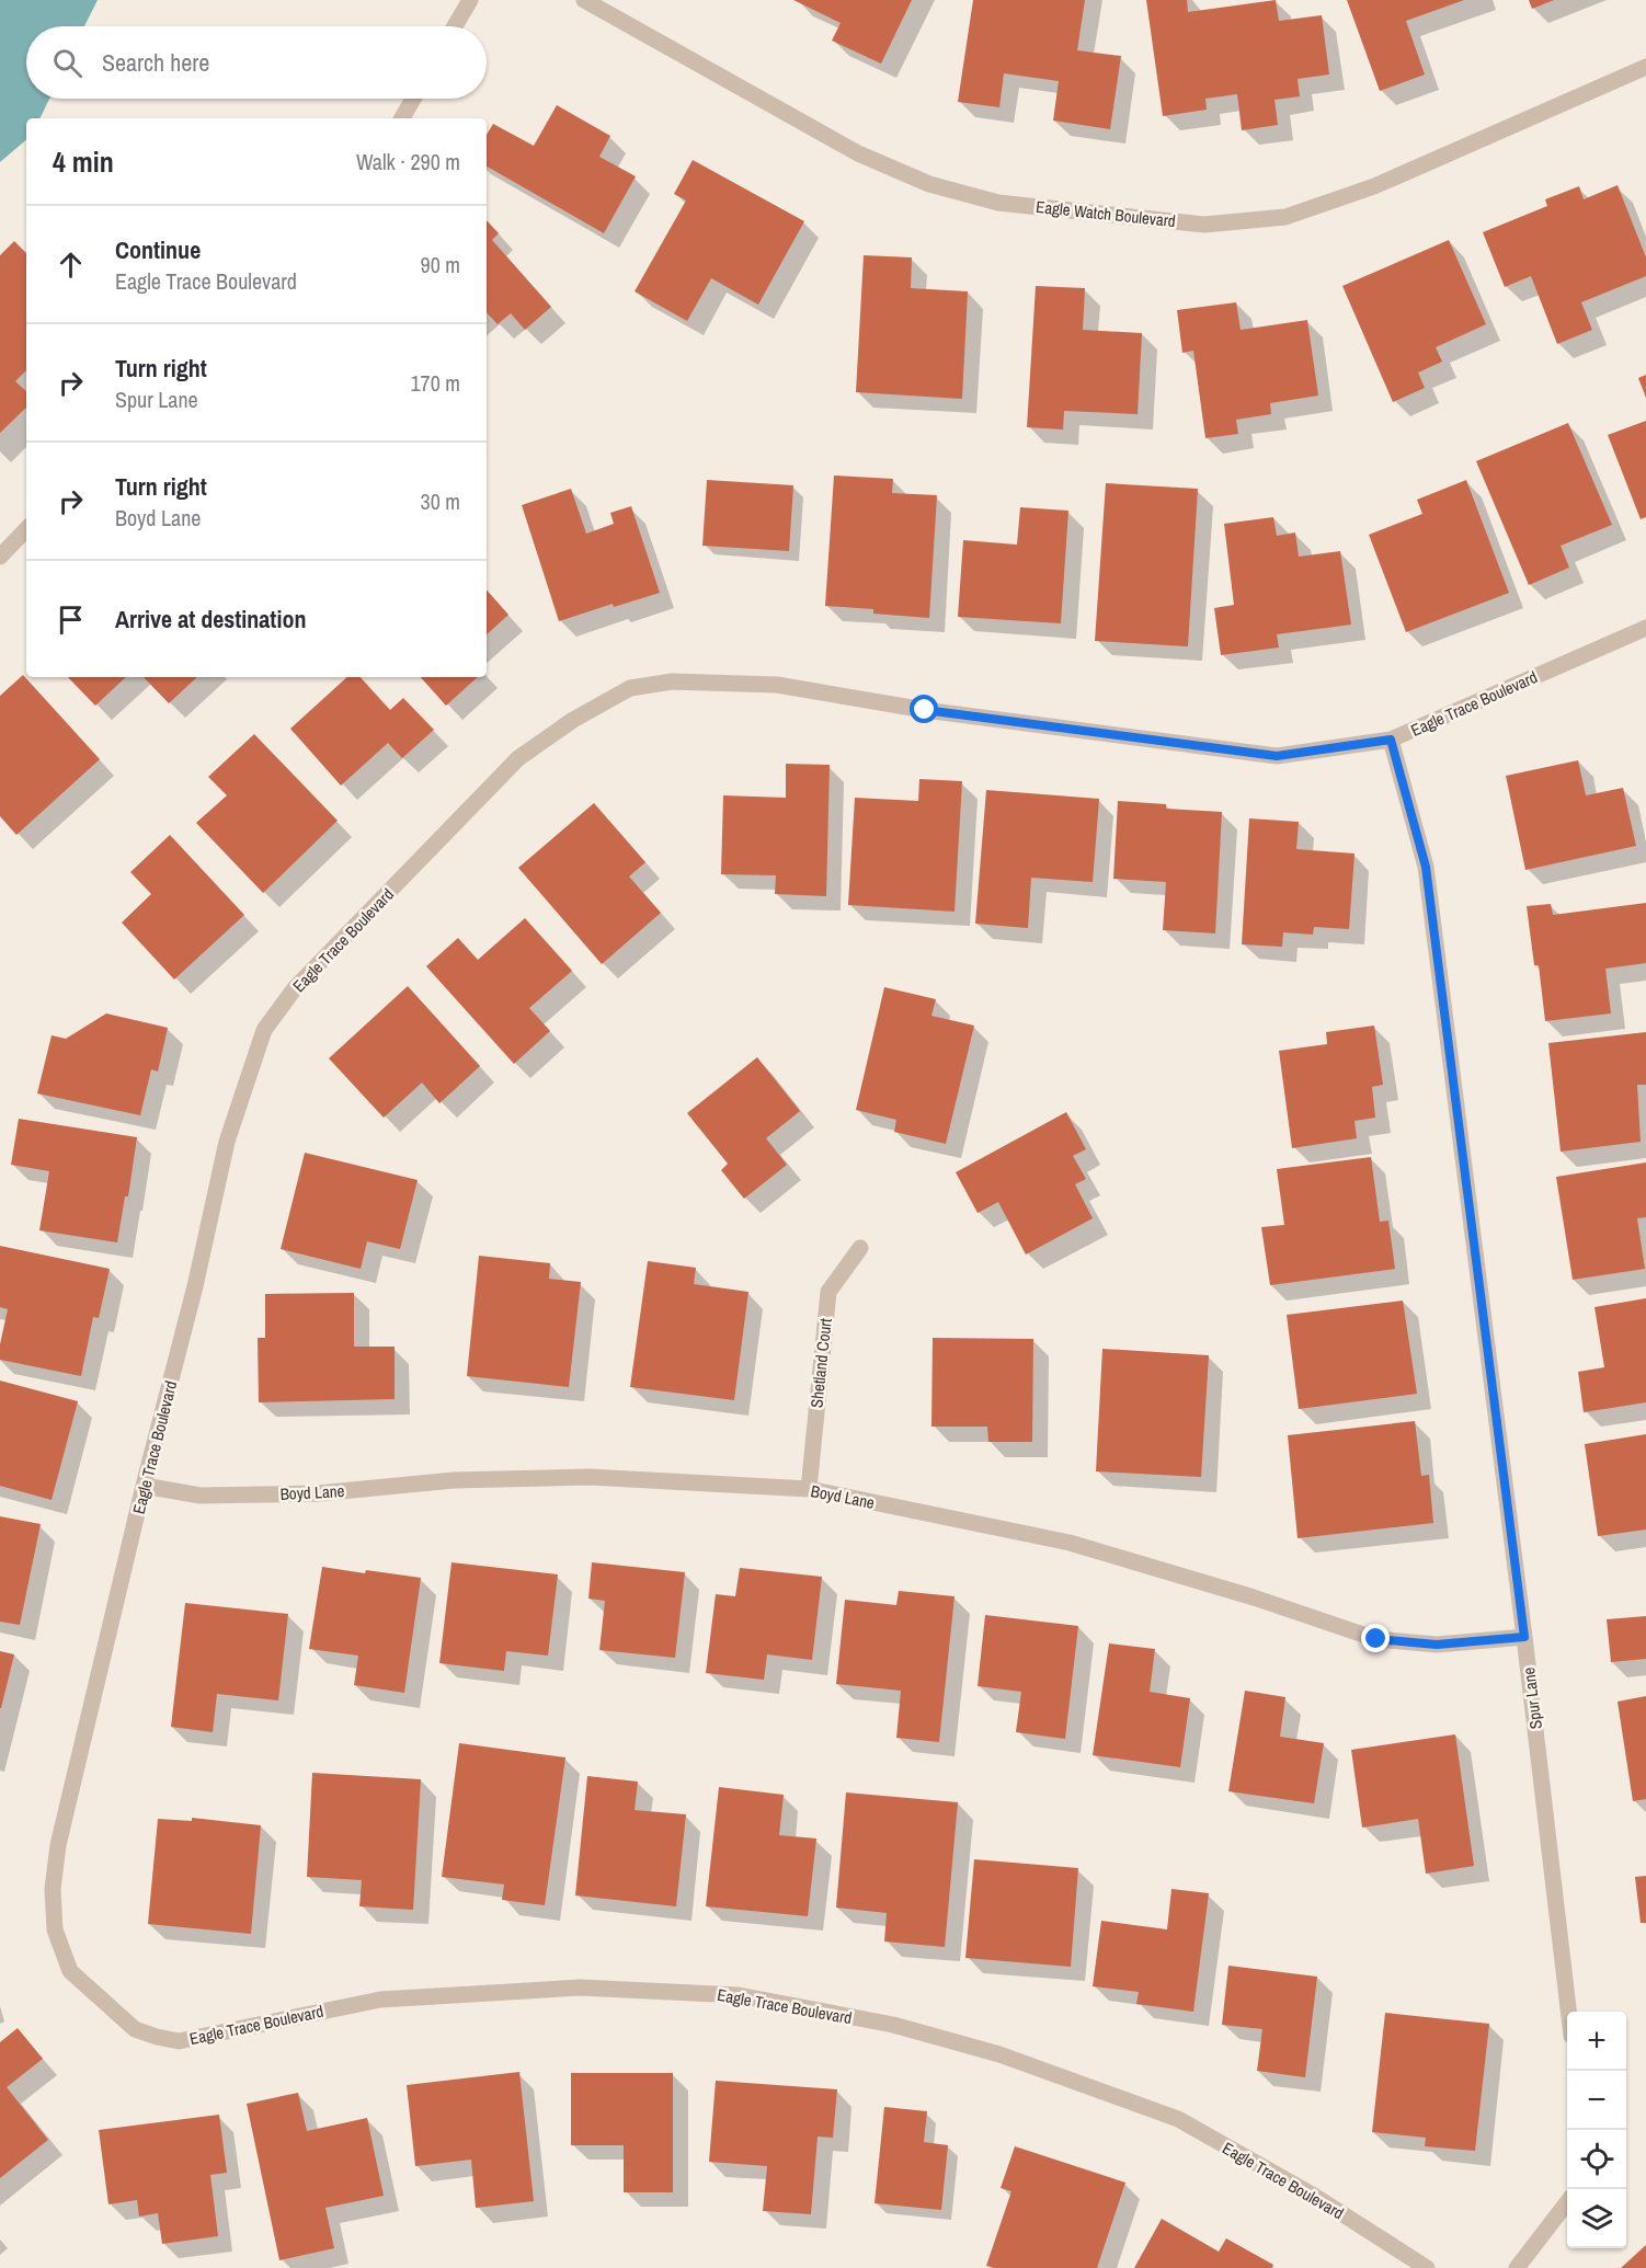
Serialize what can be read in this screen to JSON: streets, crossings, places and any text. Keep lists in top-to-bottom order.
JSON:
{
  "streets": {
    "street": [
      "Eagle Watch Boulevard",
      "Eagle Trace Boulevard",
      "Shetland Court",
      "Boyd Lane",
      "Spur Lane"
    ]
  },
  "crossings": [
    ["Eagle Trace Boulevard", "Boyd Lane"],
    ["Eagle Trace Boulevard", "Spur Lane"],
    ["Shetland Court", "Boyd Lane"],
    ["Boyd Lane", "Spur Lane"]
  ],
  "page": {
    "search": "Search here",
    "heading": ["4 min", "Walk · 290 m"],
    "list": [
      ["Continue", "Eagle Trace Boulevard", "90 m"],
      ["Turn right", "Spur Lane", "170 m"],
      ["Turn right", "Boyd Lane", "30 m"],
      "Arrive at destination"
    ],
    "map_buttons": ["+", "−"]
  }
}
